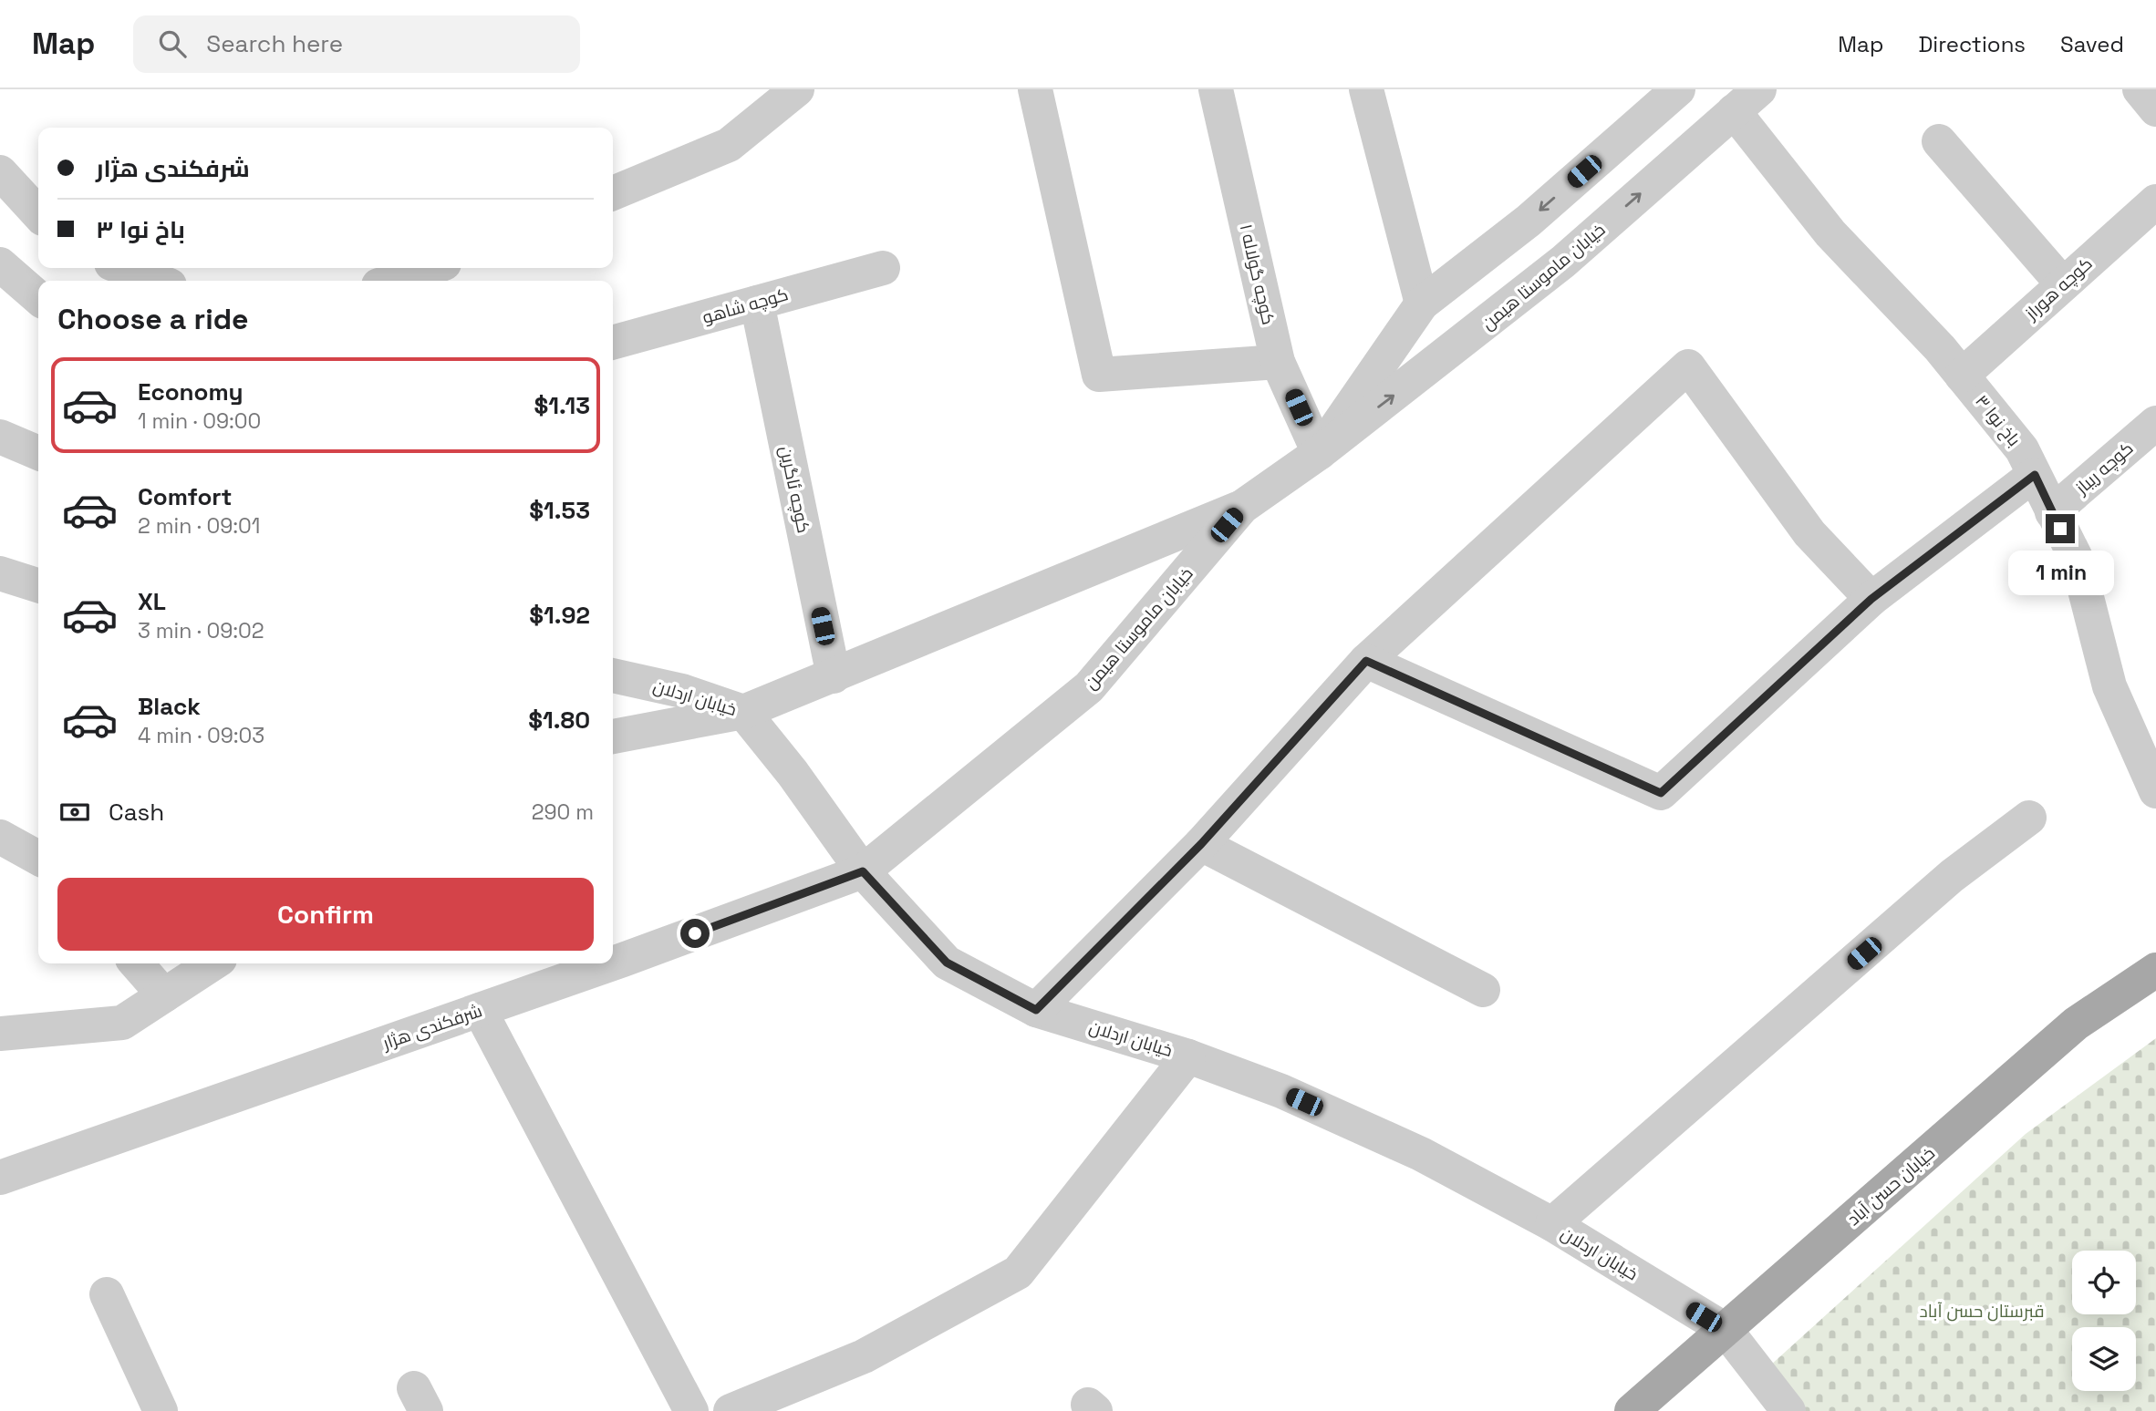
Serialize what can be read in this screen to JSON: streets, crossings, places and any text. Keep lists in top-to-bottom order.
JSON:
{
  "streets": {
    "main road": ["خیابان حسن آباد"],
    "street": [
      "کوچه گولاله ۱",
      "خیابان ماموستا هیمن",
      "کوچه هوراز",
      "کوچه شاهو",
      "باخ نوا ۳",
      "کوچه ریباز",
      "کوچه ئاگرین",
      "خیابان اردلان",
      "شرفکندی هژار"
    ]
  },
  "crossings": [
    ["کوچه گولاله ۱", "خیابان ماموستا هیمن"],
    ["خیابان ماموستا هیمن", "باخ نوا ۳"],
    ["خیابان ماموستا هیمن", "خیابان اردلان"],
    ["خیابان ماموستا هیمن", "شرفکندی هژار"],
    ["کوچه هوراز", "باخ نوا ۳"],
    ["کوچه شاهو", "کوچه ئاگرین"],
    ["باخ نوا ۳", "کوچه ریباز"],
    ["خیابان اردلان", "شرفکندی هژار"],
    ["خیابان اردلان", "خیابان حسن آباد"]
  ],
  "parks": ["قبرستان حسن آباد"],
  "page": {
    "header": "Map",
    "search": "Search here",
    "nav": ["Map", "Directions", "Saved"],
    "banner": ["شرفکندی هژار", "باخ نوا ۳"],
    "heading": "Choose a ride",
    "list": [
      {
        "name": "Economy",
        "note": "1 min · 09:00",
        "value": "$1.13"
      },
      {
        "name": "Comfort",
        "note": "2 min · 09:01",
        "value": "$1.53"
      },
      {
        "name": "XL",
        "note": "3 min · 09:02",
        "value": "$1.92"
      },
      {
        "name": "Black",
        "note": "4 min · 09:03",
        "value": "$1.80"
      }
    ],
    "bubble": "1 min",
    "pay": ["Cash", "290 m"],
    "buttons": "Confirm"
  }
}
